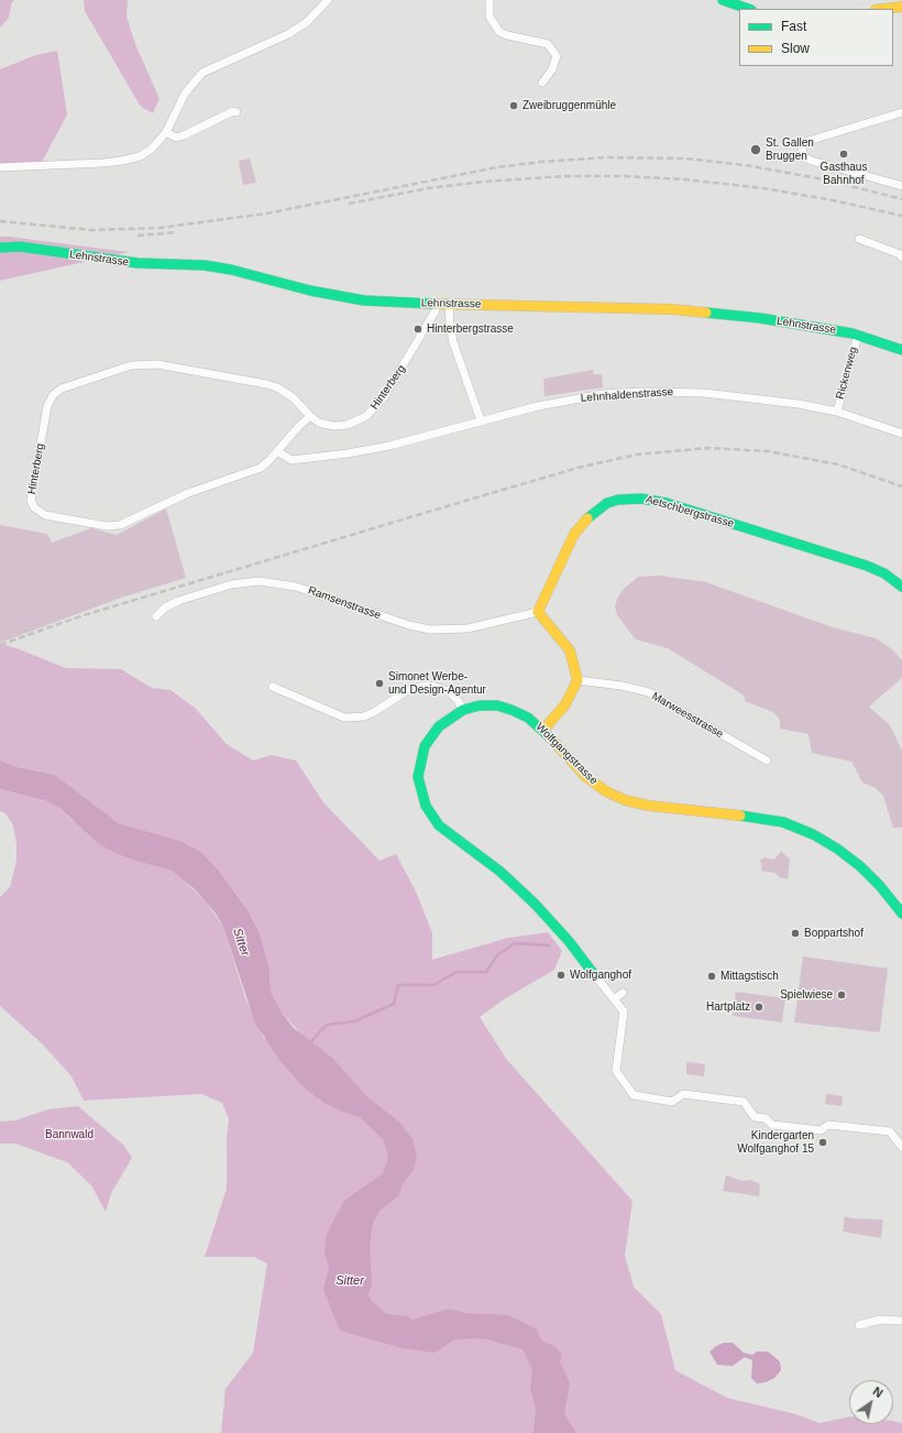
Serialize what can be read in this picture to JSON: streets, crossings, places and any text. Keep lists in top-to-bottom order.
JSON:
{
  "streets": {
    "street": [
      "Lehnstrasse",
      "Rickenweg",
      "Hinterberg",
      "Lehnhaldenstrasse",
      "Aetschbergstrasse",
      "Ramsenstrasse",
      "Marweesstrasse",
      "Wolfgangstrasse"
    ]
  },
  "crossings": [
    ["Lehnstrasse", "Rickenweg"],
    ["Lehnstrasse", "Hinterberg"],
    ["Rickenweg", "Lehnhaldenstrasse"],
    ["Hinterberg", "Lehnhaldenstrasse"],
    ["Aetschbergstrasse", "Ramsenstrasse"]
  ],
  "water": ["Sitter"],
  "parks": ["Bannwald"],
  "places": [
    "Zweibruggenmühle",
    "St. Gallen Bruggen",
    "Gasthaus Bahnhof",
    "Hinterbergstrasse",
    "Simonet Werbe- und Design-Agentur",
    "Boppartshof",
    "Wolfganghof",
    "Mittagstisch",
    "Spielwiese",
    "Hartplatz",
    "Kindergarten Wolfganghof 15"
  ],
  "legend": ["Fast", "Slow"],
  "north": "top right"
}
